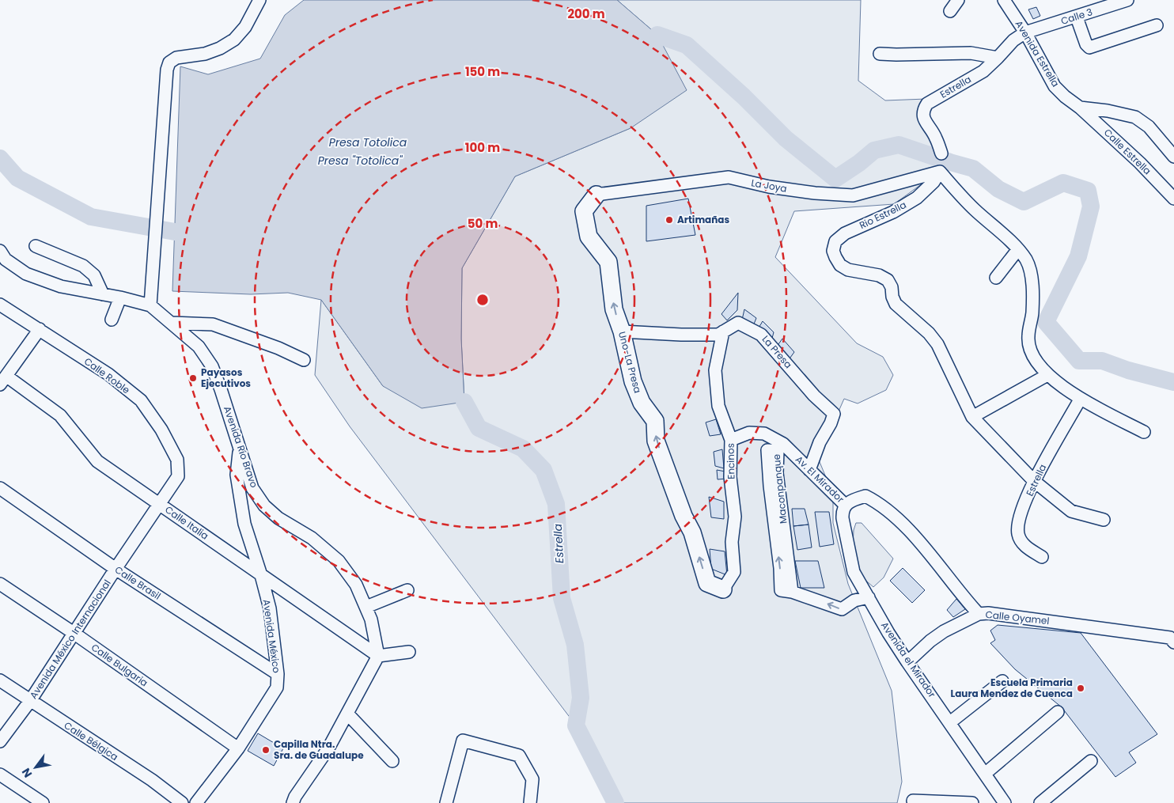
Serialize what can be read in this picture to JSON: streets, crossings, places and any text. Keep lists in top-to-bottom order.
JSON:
{
  "streets": {
    "highway": ["Uno-La Presa"],
    "street": [
      "Calle 3",
      "Avenida Estrella",
      "Estrella",
      "Calle Estrella",
      "La Joya",
      "Rio Estrella",
      "La Presa",
      "Calle Roble",
      "Avenida Río Bravo",
      "Encinos",
      "Av. El Mirador",
      "Maconpanque",
      "Calle Italia",
      "Calle Brasil",
      "Calle Oyamel",
      "Avenida México",
      "Avenida México Internacional",
      "Avenida el Mirador",
      "Calle Bulgaria",
      "Calle Bélgica"
    ]
  },
  "crossings": [
    ["Calle 3", "Avenida Estrella"],
    ["Calle 3", "Estrella"],
    ["Avenida Estrella", "Estrella"],
    ["Avenida Estrella", "Calle Estrella"],
    ["Estrella", "Rio Estrella"],
    ["La Joya", "Rio Estrella"],
    ["La Joya", "Uno-La Presa"],
    ["La Presa", "Uno-La Presa"],
    ["La Presa", "Encinos"],
    ["La Presa", "Av. El Mirador"],
    ["Uno-La Presa", "Encinos"],
    ["Calle Roble", "Avenida México Internacional"],
    ["Avenida Río Bravo", "Calle Italia"],
    ["Avenida Río Bravo", "Avenida México"],
    ["Encinos", "Av. El Mirador"],
    ["Av. El Mirador", "Calle Oyamel"],
    ["Av. El Mirador", "Avenida el Mirador"],
    ["Calle Italia", "Avenida México"],
    ["Calle Italia", "Avenida México Internacional"],
    ["Calle Brasil", "Avenida México"],
    ["Calle Brasil", "Avenida México Internacional"],
    ["Calle Oyamel", "Avenida el Mirador"],
    ["Avenida México", "Calle Bulgaria"],
    ["Avenida México Internacional", "Calle Bulgaria"],
    ["Avenida México Internacional", "Calle Bélgica"]
  ],
  "one_way": ["Uno-La Presa"],
  "water": ["Presa Totolica", "Presa \"Totolica\"", "Estrella"],
  "places": [
    "Artimañas",
    "Payasos Ejecutivos",
    "Escuela Primaria Laura Mendez de Cuenca",
    "Capilla Ntra. Sra. de Guadalupe"
  ],
  "north": "bottom left",
  "rings": [
    "200 m",
    "150 m",
    "100 m",
    "50 m"
  ]
}
